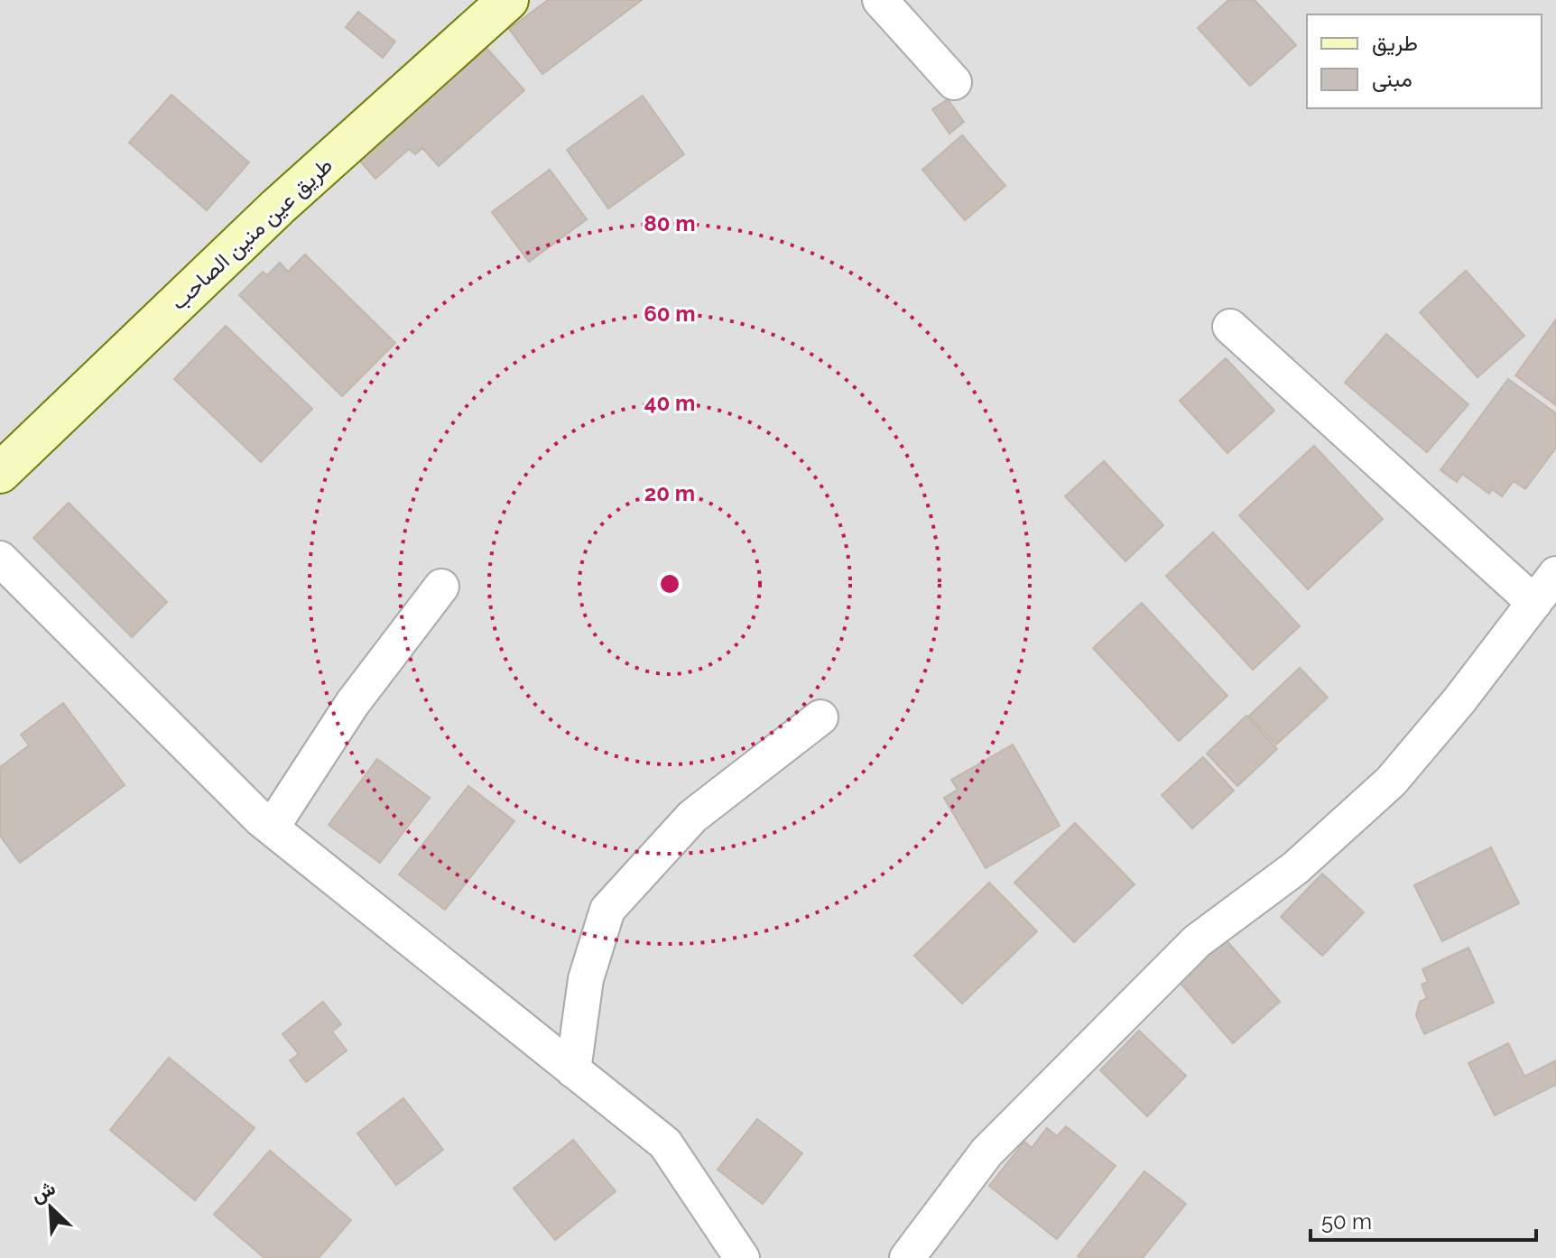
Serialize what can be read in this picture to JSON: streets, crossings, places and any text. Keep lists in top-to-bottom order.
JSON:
{
  "streets": {
    "main road": ["طريق عين منين الصاحب"]
  },
  "legend": ["طريق", "مبنى"],
  "scale_bar": "50 m",
  "north": "top left",
  "rings": [
    "80 m",
    "60 m",
    "40 m",
    "20 m"
  ]
}
